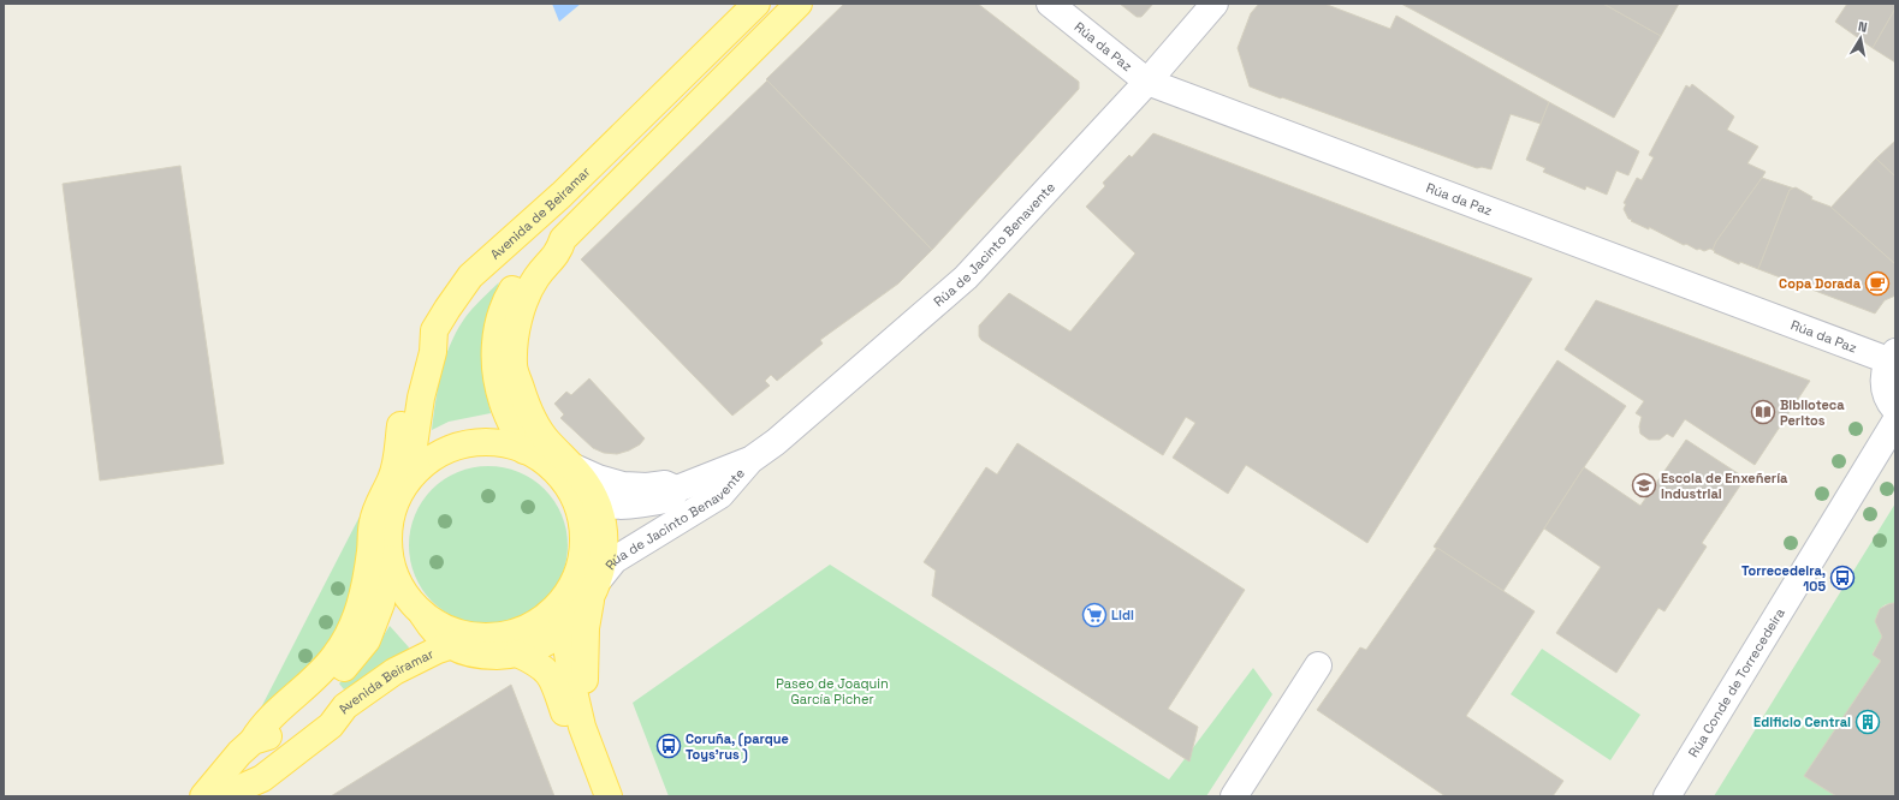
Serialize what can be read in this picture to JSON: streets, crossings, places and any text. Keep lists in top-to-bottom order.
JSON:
{
  "streets": {
    "main road": ["Avenida de Beiramar", "Avenida Beiramar"],
    "street": ["Rúa da Paz", "Rúa de Jacinto Benavente", "Rúa Conde de Torrecedeira"]
  },
  "crossings": [
    ["Rúa da Paz", "Rúa de Jacinto Benavente"],
    ["Avenida de Beiramar", "Rúa de Jacinto Benavente"]
  ],
  "parks": ["Paseo de Joaquin García Picher"],
  "places": {
    "cafe": ["Copa Dorada"],
    "library": ["Biblioteca Peritos"],
    "school or university": ["Escola de Enxeñería Industrial"],
    "bus stop": ["Torrecedeira, 105", "Coruña, (parque Toys'rus )"],
    "supermarket": ["Lidl"],
    "building": ["Edificio Central"]
  },
  "north": "top"
}
